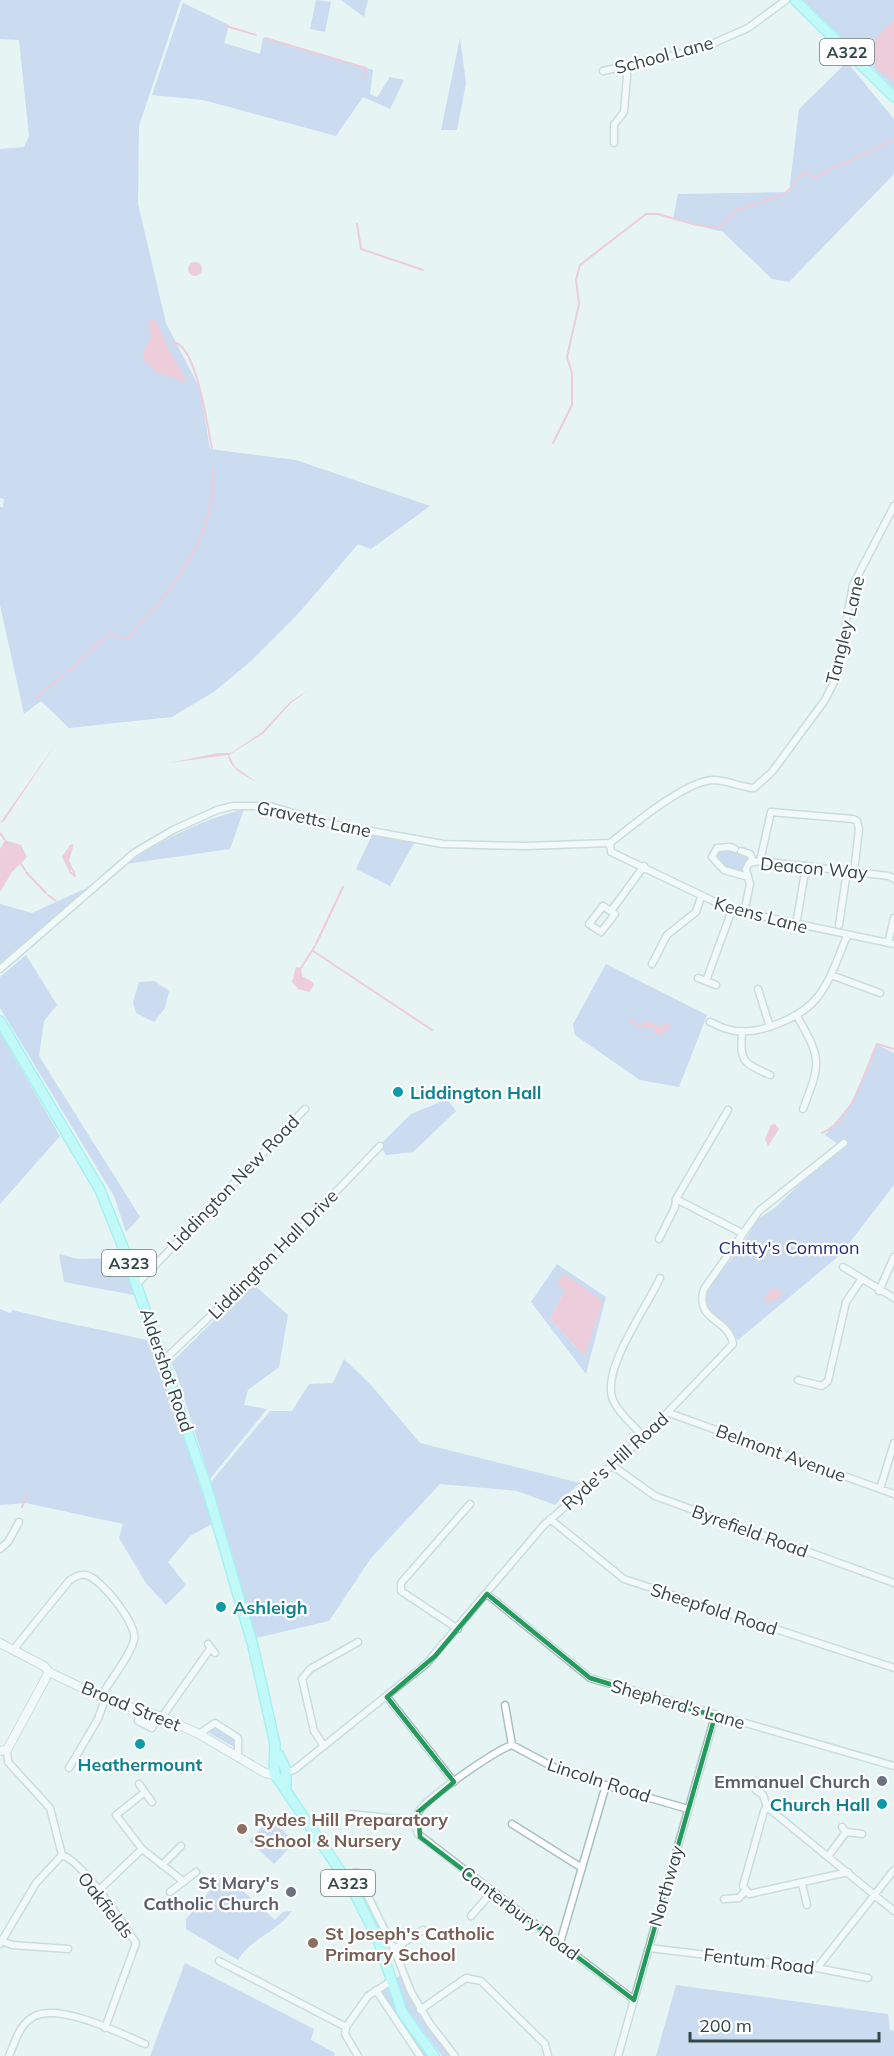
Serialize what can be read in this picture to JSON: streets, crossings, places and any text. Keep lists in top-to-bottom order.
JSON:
{
  "streets": {
    "main road": ["A322", "A323", "Aldershot Road"],
    "street": [
      "School Lane",
      "Tangley Lane",
      "Gravetts Lane",
      "Deacon Way",
      "Keens Lane",
      "Liddington New Road",
      "Liddington Hall Drive",
      "Belmont Avenue",
      "Ryde's Hill Road",
      "Byrefield Road",
      "Sheepfold Road",
      "Shepherd's Lane",
      "Broad Street",
      "Lincoln Road",
      "Northway",
      "Oakfields",
      "Canterbury Road",
      "Fentum Road"
    ]
  },
  "crossings": [
    ["Tangley Lane", "Gravetts Lane"],
    ["Tangley Lane", "Keens Lane"],
    ["Gravetts Lane", "Keens Lane"],
    ["Deacon Way", "Keens Lane"],
    ["Liddington New Road", "Aldershot Road"],
    ["Liddington Hall Drive", "Aldershot Road"],
    ["Aldershot Road", "Ryde's Hill Road"],
    ["Aldershot Road", "Broad Street"],
    ["Belmont Avenue", "Ryde's Hill Road"],
    ["Ryde's Hill Road", "Byrefield Road"],
    ["Ryde's Hill Road", "Sheepfold Road"],
    ["Ryde's Hill Road", "Shepherd's Lane"],
    ["Ryde's Hill Road", "Broad Street"],
    ["Shepherd's Lane", "Northway"],
    ["Lincoln Road", "Northway"],
    ["Northway", "Canterbury Road"],
    ["Northway", "Fentum Road"]
  ],
  "parks": ["Chitty's Common"],
  "places": [
    "Liddington Hall",
    "Ashleigh",
    "Heathermount",
    "Emmanuel Church",
    "Church Hall",
    "Rydes Hill Preparatory School & Nursery",
    "St Mary's Catholic Church",
    "St Joseph's Catholic Primary School"
  ],
  "scale_bar": "200 m"
}
